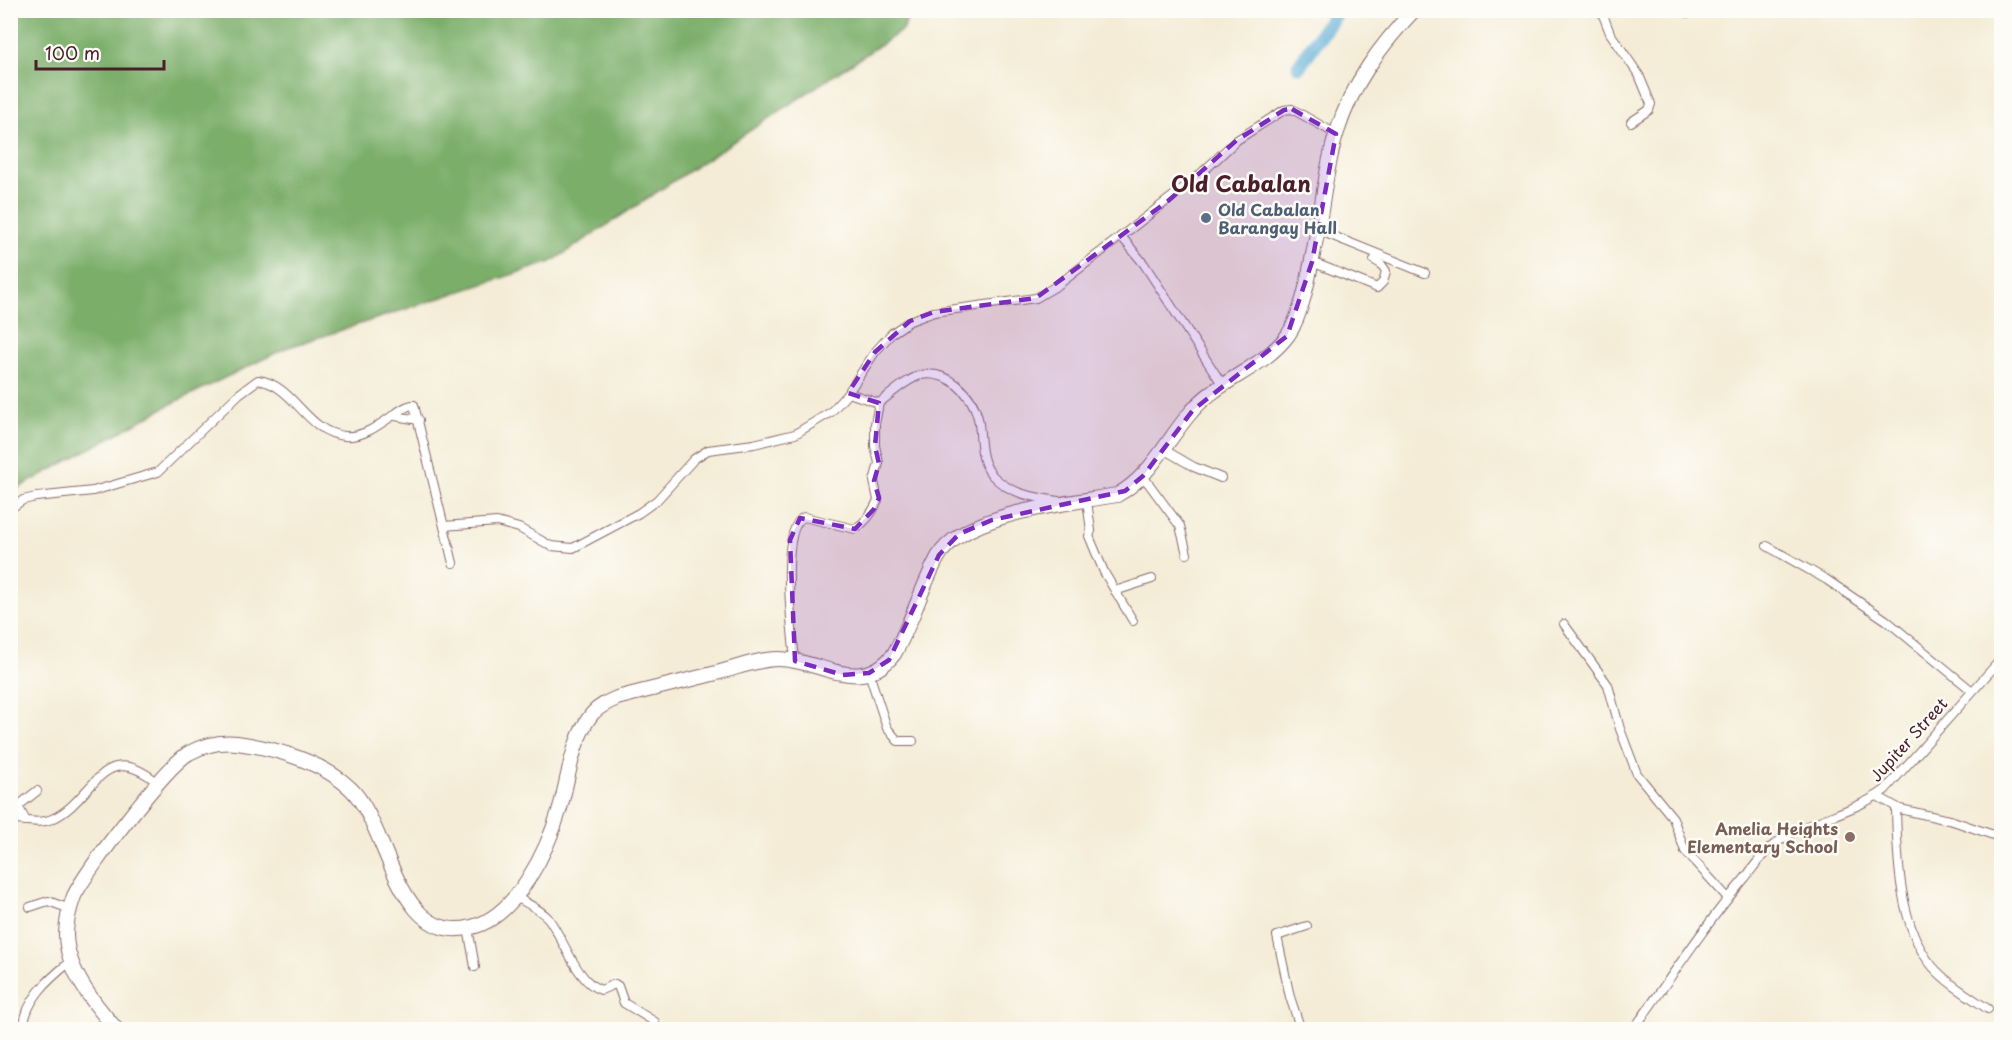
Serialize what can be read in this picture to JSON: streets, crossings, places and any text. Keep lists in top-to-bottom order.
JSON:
{
  "streets": {
    "street": ["Jupiter Street"]
  },
  "districts": ["Old Cabalan"],
  "places": ["Old Cabalan Barangay Hall", "Amelia Heights Elementary School"],
  "scale_bar": "100 m"
}
